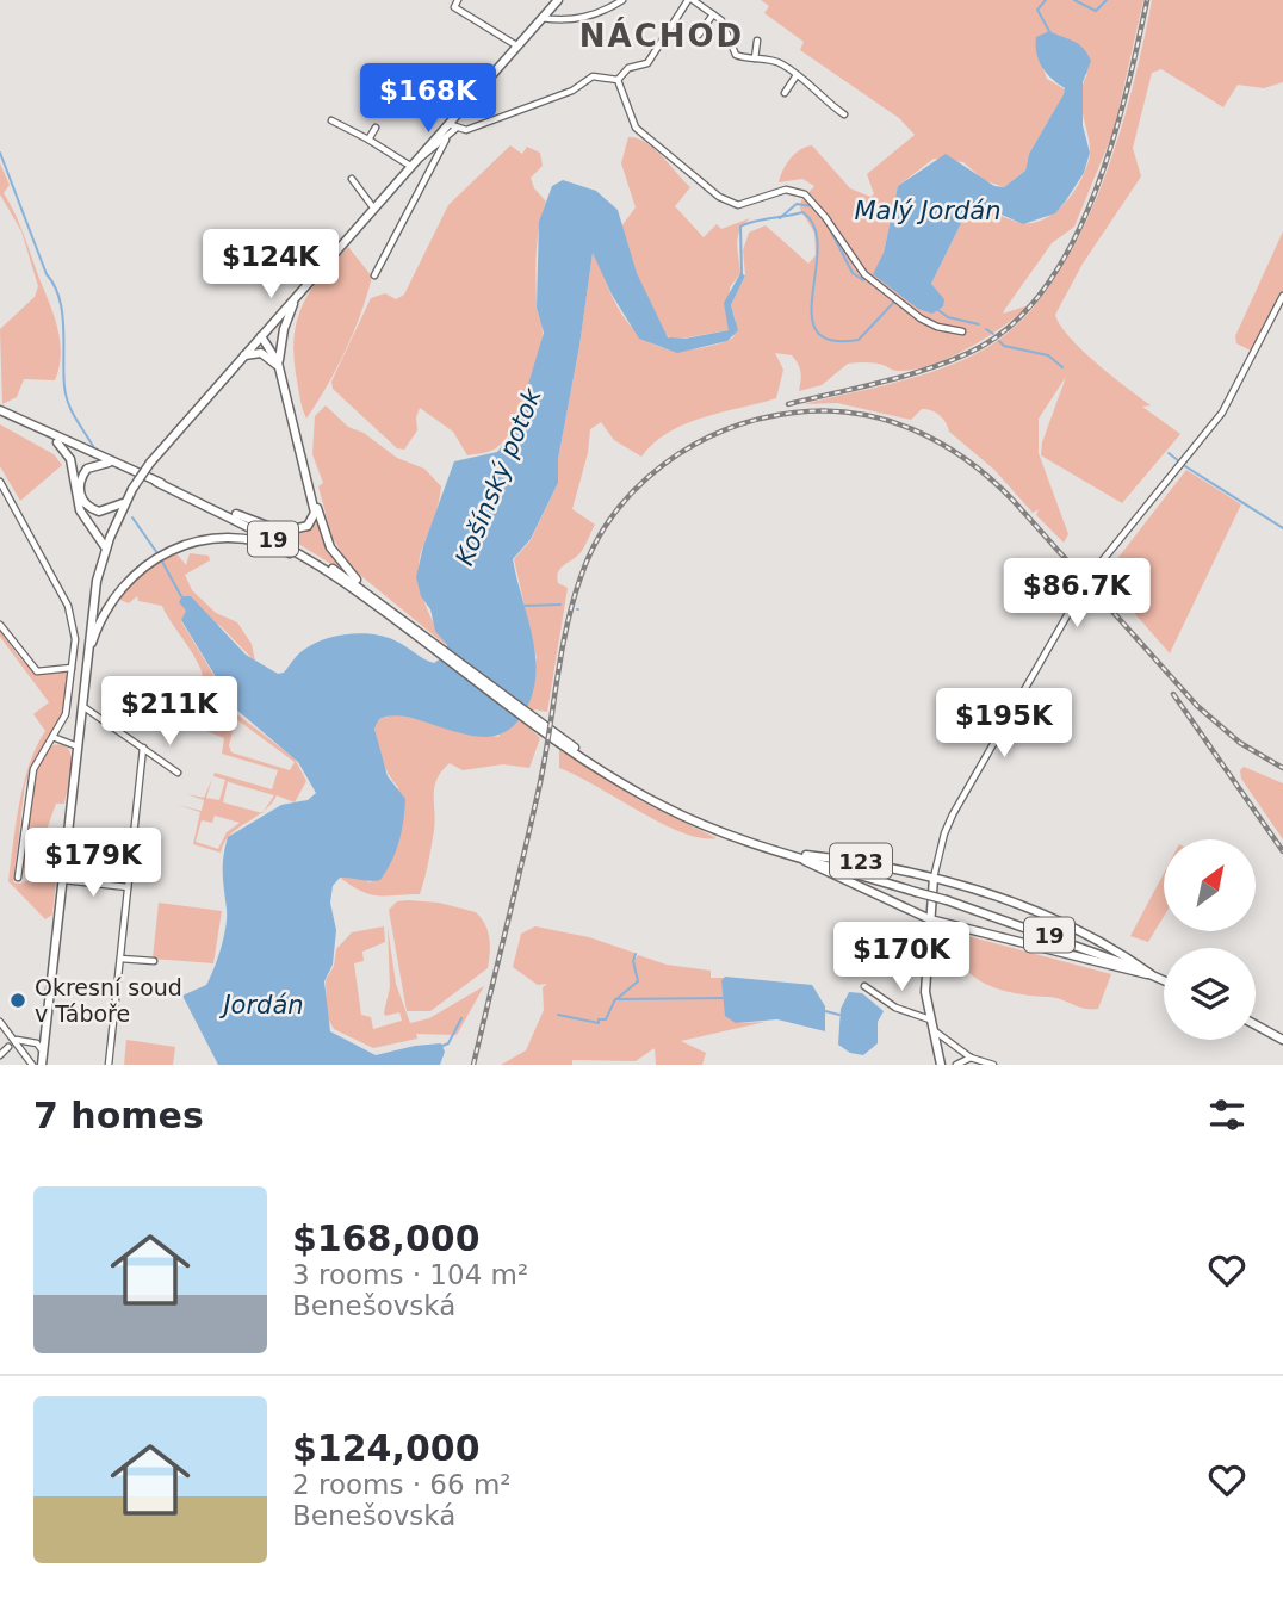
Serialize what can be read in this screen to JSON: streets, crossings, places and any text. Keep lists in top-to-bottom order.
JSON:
{
  "streets": {
    "main road": ["19", "123"]
  },
  "crossings": [
    ["19", "123"]
  ],
  "districts": ["NÁCHOD"],
  "water": ["Malý Jordán", "Košínský potok", "Jordán"],
  "places": ["Okresní soud v Táboře"],
  "north": "top right",
  "page": {
    "price": [
      "$168K",
      "$124K",
      "$86.7K",
      "$211K",
      "$195K",
      "$179K",
      "$170K"
    ],
    "heading": "7 homes",
    "list": [
      {
        "name": "$168,000",
        "note": "3 rooms · 104 m² · Benešovská"
      },
      {
        "name": "$124,000",
        "note": "2 rooms · 66 m² · Benešovská"
      }
    ]
  }
}
